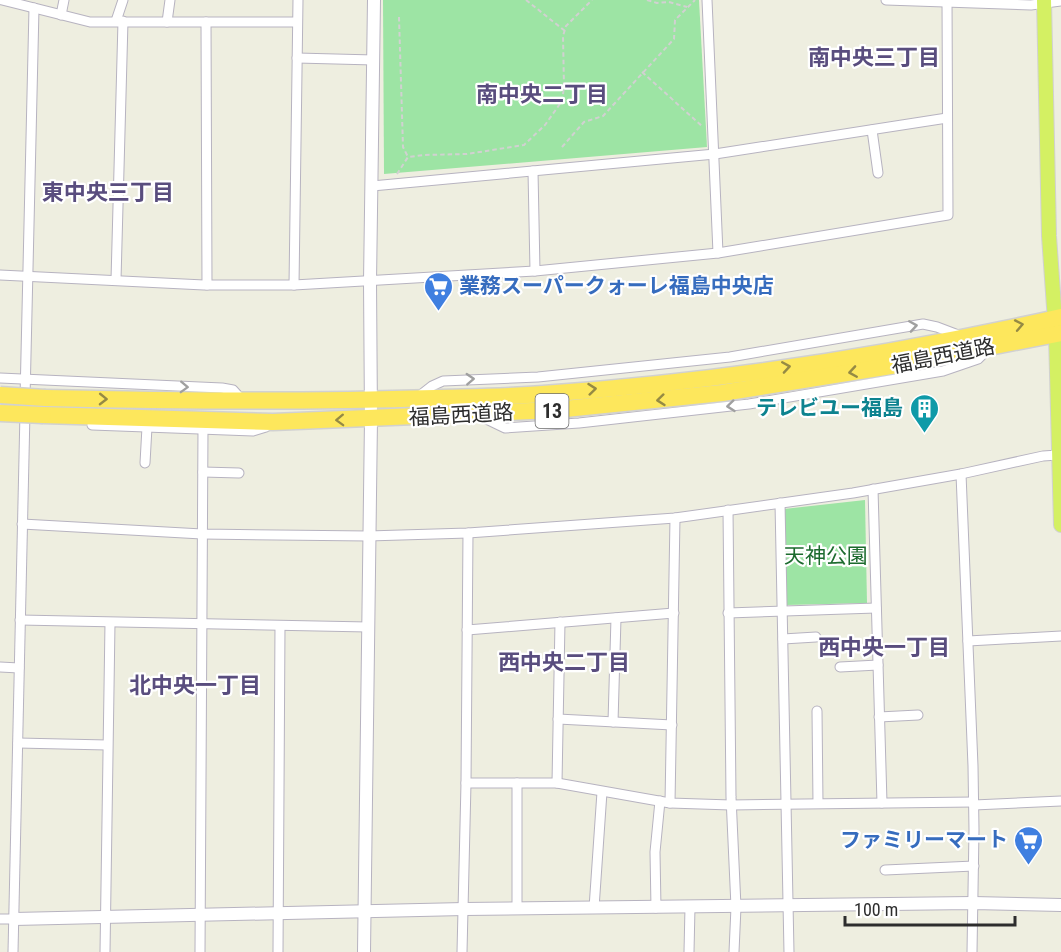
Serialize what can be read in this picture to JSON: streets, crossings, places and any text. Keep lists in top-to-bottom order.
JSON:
{
  "streets": {
    "highway": ["福島西道路", "13"]
  },
  "districts": [
    "南中央三丁目",
    "南中央二丁目",
    "東中央三丁目",
    "西中央一丁目",
    "西中央二丁目",
    "北中央一丁目"
  ],
  "parks": ["天神公園"],
  "places": {
    "supermarket": ["業務スーパークォーレ福島中央店", "ファミリーマート"],
    "building": ["テレビユー福島"]
  },
  "scale_bar": "100 m"
}
